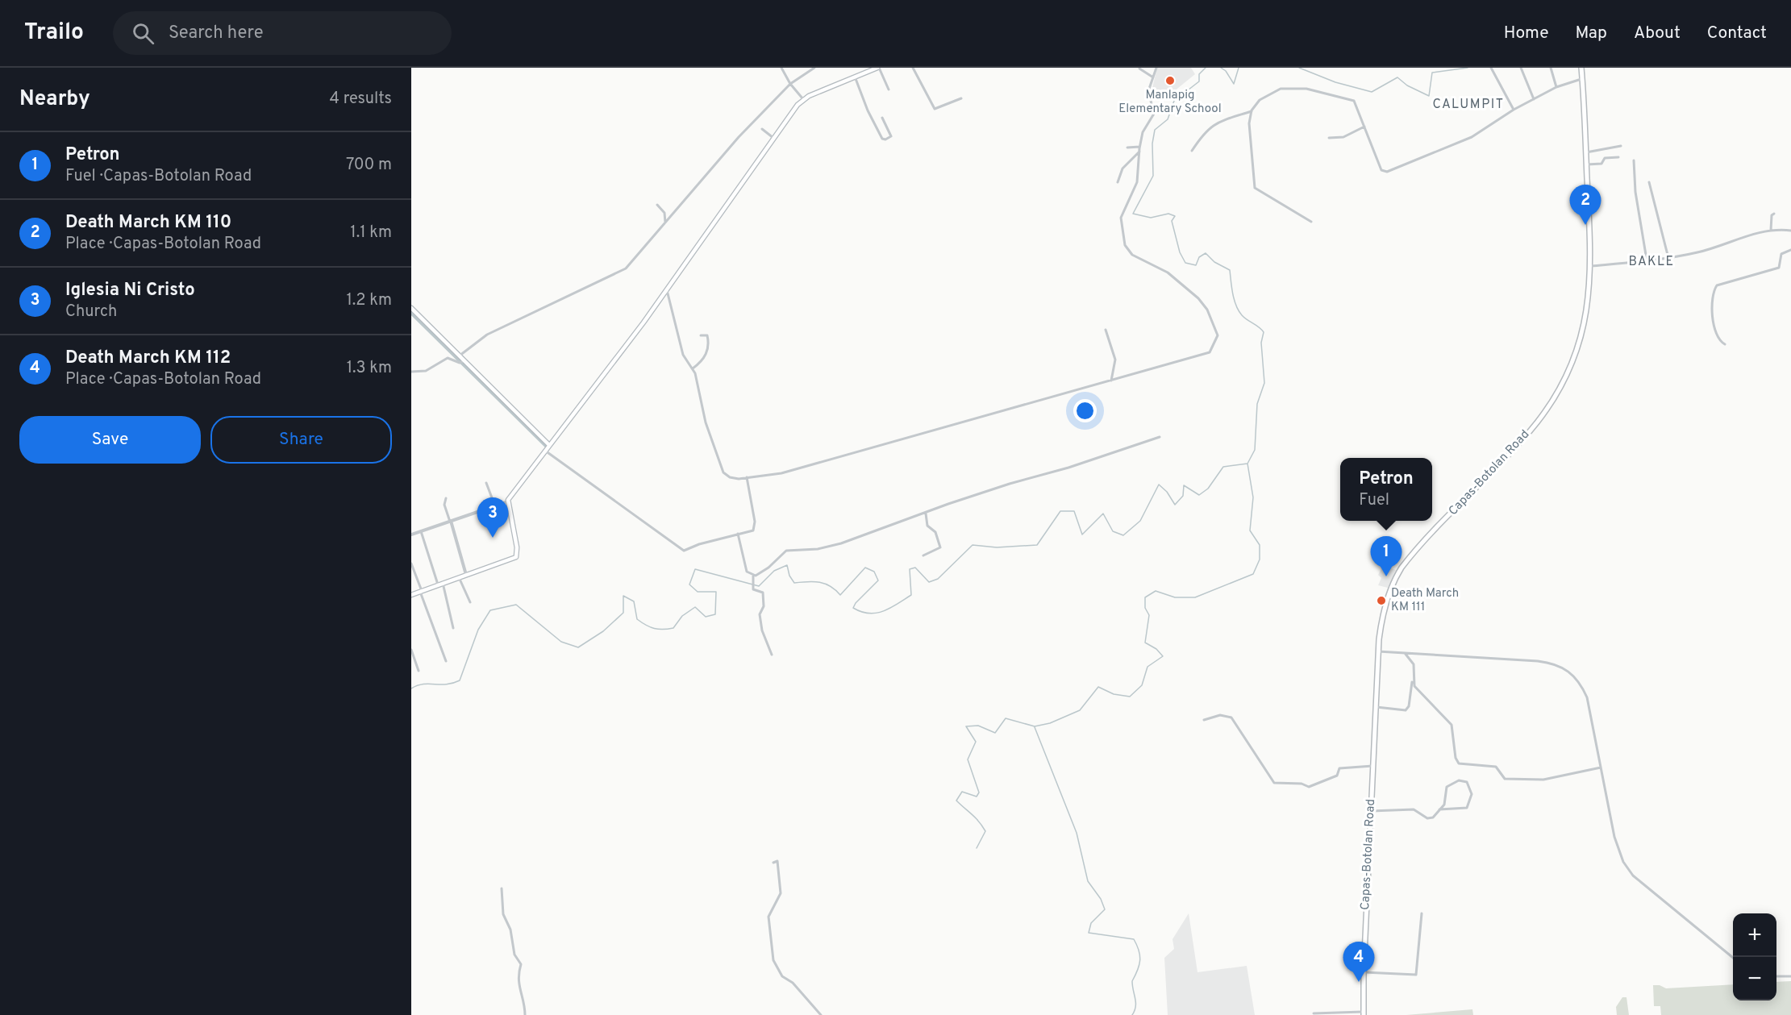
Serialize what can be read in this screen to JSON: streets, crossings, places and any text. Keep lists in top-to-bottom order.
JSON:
{
  "streets": {
    "main road": ["Capas-Botolan Road"]
  },
  "districts": ["CALUMPIT", "BAKLE"],
  "places": ["Manlapig Elementary School", "Death March KM 111"],
  "page": {
    "header": "Trailo",
    "search": "Search here",
    "nav": [
      "Home",
      "Map",
      "About",
      "Contact"
    ],
    "heading": ["Nearby", "4 results"],
    "list": [
      {
        "mark": "1",
        "name": "Petron",
        "note": "Fuel · Capas-Botolan Road",
        "value": "700 m"
      },
      {
        "mark": "2",
        "name": "Death March KM 110",
        "note": "Place · Capas-Botolan Road",
        "value": "1.1 km"
      },
      {
        "mark": "3",
        "name": "Iglesia Ni Cristo",
        "note": "Church",
        "value": "1.2 km"
      },
      {
        "mark": "4",
        "name": "Death March KM 112",
        "note": "Place · Capas-Botolan Road",
        "value": "1.3 km"
      }
    ],
    "pins": [
      "2",
      "3",
      "1",
      "4"
    ],
    "buttons": ["Save", "Share"],
    "popup": ["Petron", "Fuel"],
    "map_buttons": ["+", "−"]
  }
}
